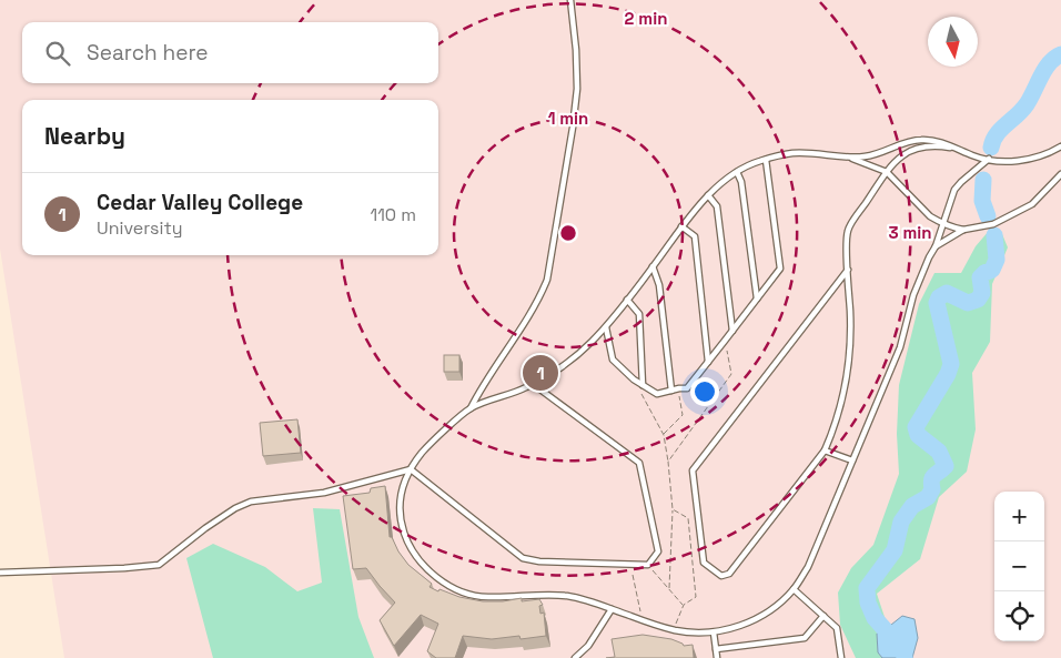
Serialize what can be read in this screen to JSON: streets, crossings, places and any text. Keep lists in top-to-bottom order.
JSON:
{
  "north": "bottom",
  "page": {
    "search": "Search here",
    "heading": "Nearby",
    "list": [
      {
        "mark": "1",
        "name": "Cedar Valley College",
        "note": "University",
        "value": "110 m"
      }
    ],
    "pins": "1",
    "map_buttons": ["+", "−"]
  },
  "rings": ["2 min", "1 min", "3 min"]
}
